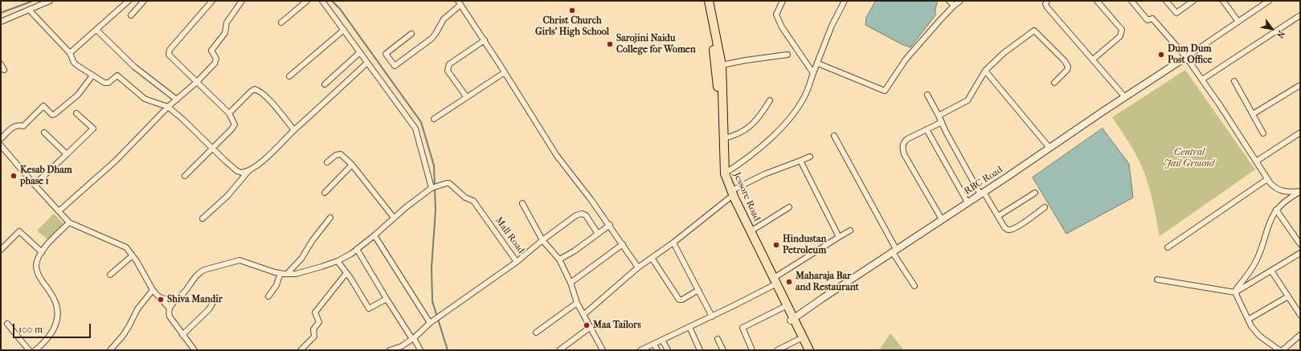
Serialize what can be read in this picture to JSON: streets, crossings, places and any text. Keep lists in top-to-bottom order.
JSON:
{
  "streets": {
    "main road": ["Jessore Road"],
    "street": ["RBC Road", "Mall Road"]
  },
  "crossings": [
    ["RBC Road", "Jessore Road"]
  ],
  "parks": ["Central Jail Ground"],
  "places": [
    "Christ Church Girls' High School",
    "Sarojini Naidu College for Women",
    "Dum Dum Post Office",
    "Kesab Dham phase 1",
    "Hindustan Petroleum",
    "Maharaja Bar and Restaurant",
    "Shiva Mandir",
    "Maa Tailors"
  ],
  "scale_bar": "100 m",
  "north": "bottom right"
}
